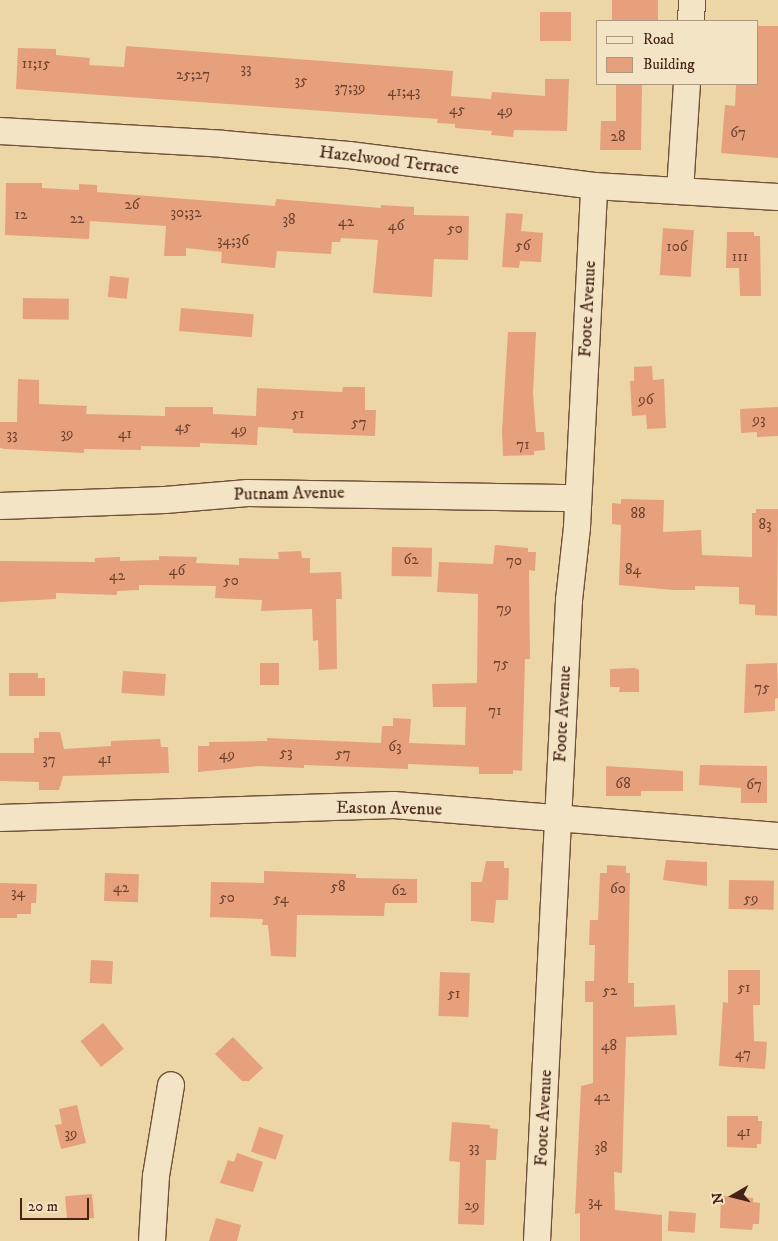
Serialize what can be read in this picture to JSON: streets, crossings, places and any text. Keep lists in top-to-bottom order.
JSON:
{
  "streets": {
    "street": [
      "Hazelwood Terrace",
      "Foote Avenue",
      "Putnam Avenue",
      "Easton Avenue"
    ]
  },
  "crossings": [
    ["Hazelwood Terrace", "Foote Avenue"],
    ["Foote Avenue", "Putnam Avenue"],
    ["Foote Avenue", "Easton Avenue"]
  ],
  "house_numbers": [
    "11;15",
    "33",
    "25;27",
    "35",
    "37;39",
    "41;43",
    "45",
    "49",
    "67",
    "28",
    "26",
    "30;32",
    "12",
    "22",
    "38",
    "42",
    "46",
    "50",
    "34;36",
    "56",
    "106",
    "111",
    "96",
    "51",
    "93",
    "57",
    "45",
    "49",
    "39",
    "41",
    "33",
    "71",
    "88",
    "83",
    "62",
    "70",
    "84",
    "46",
    "42",
    "50",
    "79",
    "75",
    "75",
    "71",
    "63",
    "53",
    "57",
    "49",
    "41",
    "37",
    "68",
    "67",
    "58",
    "42",
    "60",
    "62",
    "34",
    "50",
    "54",
    "59",
    "51",
    "52",
    "51",
    "48",
    "47",
    "42",
    "41",
    "39",
    "33",
    "38",
    "34",
    "29"
  ],
  "legend": ["Road", "Building"],
  "scale_bar": "20 m",
  "north": "left"
}
